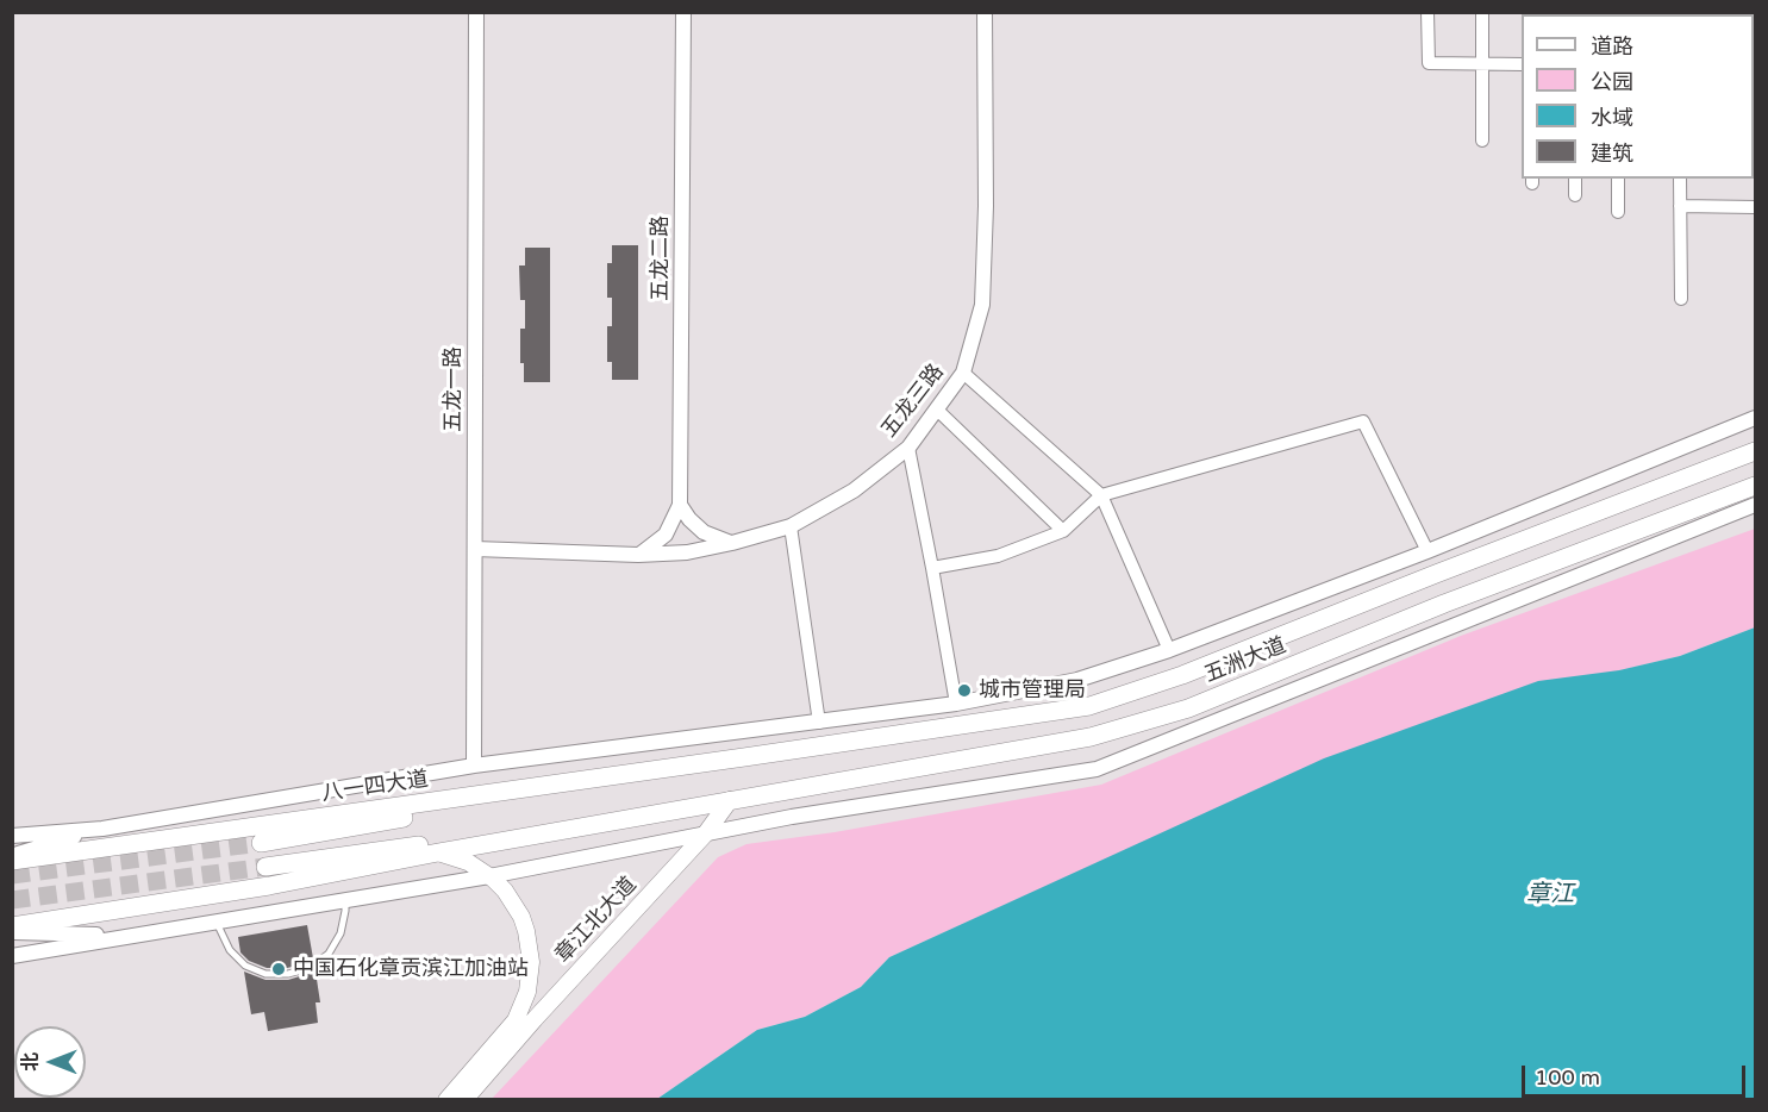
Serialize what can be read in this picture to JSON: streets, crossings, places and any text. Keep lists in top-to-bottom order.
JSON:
{
  "streets": {
    "main road": ["五洲大道", "八一四大道", "章江北大道"],
    "street": ["五龙二路", "五龙一路", "五龙三路"]
  },
  "crossings": [
    ["五龙一路", "五龙三路"],
    ["五洲大道", "八一四大道"],
    ["五洲大道", "章江北大道"]
  ],
  "water": ["章江"],
  "places": ["城市管理局", "中国石化章贡滨江加油站"],
  "legend": [
    "道路",
    "公园",
    "水域",
    "建筑"
  ],
  "scale_bar": "100 m",
  "north": "left"
}
